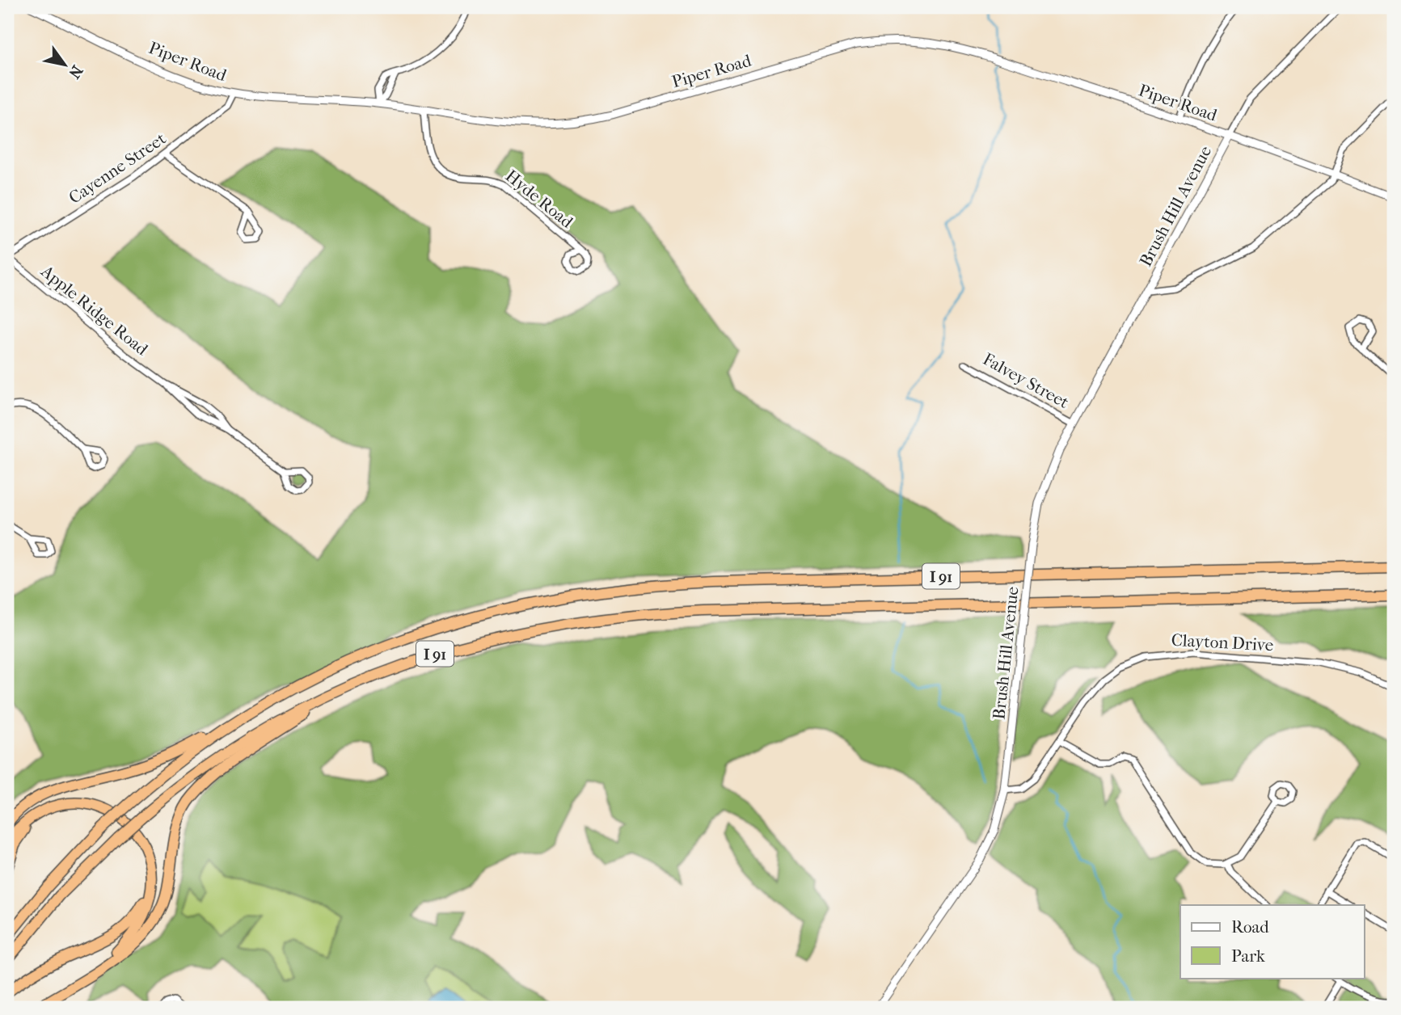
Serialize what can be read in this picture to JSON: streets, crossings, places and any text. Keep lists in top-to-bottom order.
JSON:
{
  "streets": {
    "highway": ["I 91"],
    "street": [
      "Piper Road",
      "Cayenne Street",
      "Hyde Road",
      "Brush Hill Avenue",
      "Apple Ridge Road",
      "Falvey Street",
      "Clayton Drive"
    ]
  },
  "crossings": [
    ["Piper Road", "Cayenne Street"],
    ["Piper Road", "Hyde Road"],
    ["Piper Road", "Brush Hill Avenue"],
    ["Cayenne Street", "Apple Ridge Road"],
    ["Brush Hill Avenue", "Falvey Street"],
    ["Brush Hill Avenue", "Clayton Drive"]
  ],
  "legend": ["Road", "Park"],
  "north": "bottom right"
}
